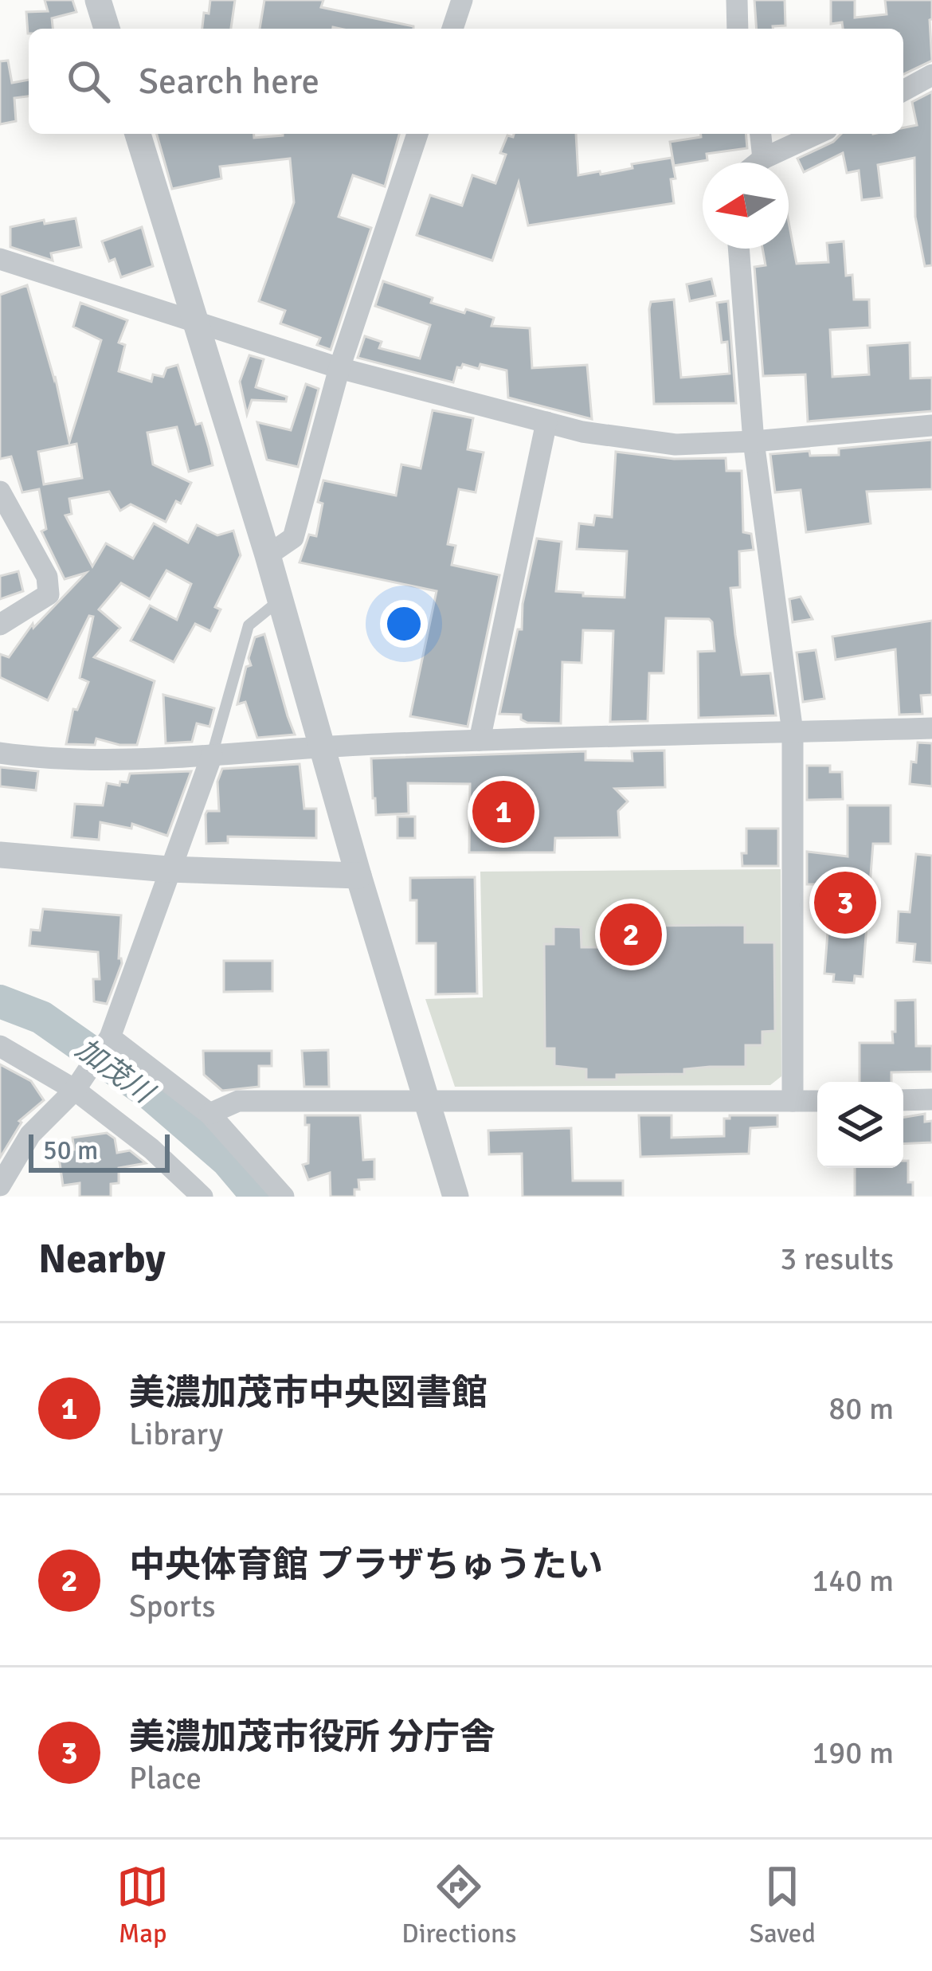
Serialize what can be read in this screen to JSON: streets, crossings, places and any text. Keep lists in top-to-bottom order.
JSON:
{
  "water": ["加茂川"],
  "scale_bar": "50 m",
  "north": "left",
  "page": {
    "search": "Search here",
    "pins": ["1", "3", "2"],
    "scale": "50 m",
    "heading": ["Nearby", "3 results"],
    "list": [
      {
        "mark": "1",
        "name": "美濃加茂市中央図書館",
        "note": "Library",
        "value": "80 m"
      },
      {
        "mark": "2",
        "name": "中央体育館 プラザちゅうたい",
        "note": "Sports",
        "value": "140 m"
      },
      {
        "mark": "3",
        "name": "美濃加茂市役所 分庁舎",
        "note": "Place",
        "value": "190 m"
      }
    ],
    "nav": ["Map", "Directions", "Saved"]
  }
}
